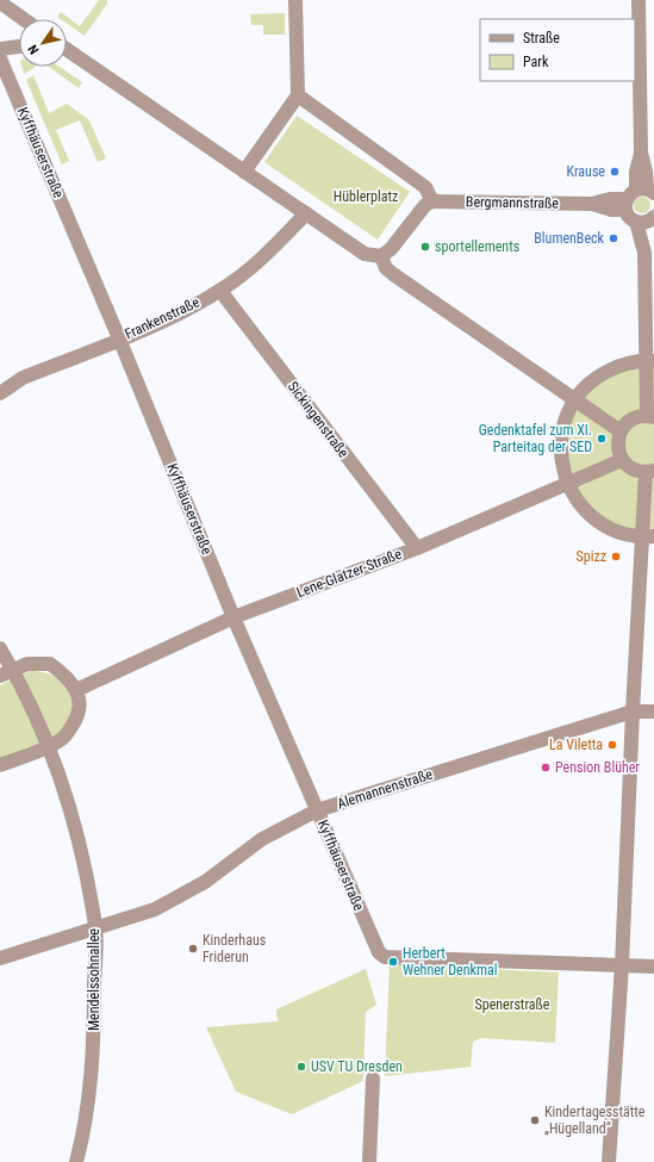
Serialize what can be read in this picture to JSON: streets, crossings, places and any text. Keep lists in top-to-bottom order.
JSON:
{
  "streets": {
    "street": [
      "Kyffhäuserstraße",
      "Bergmannstraße",
      "Frankenstraße",
      "Sickingenstraße",
      "Lene-Glatzer-Straße",
      "Alemannenstraße",
      "Mendelssohnallee"
    ]
  },
  "crossings": [
    ["Kyffhäuserstraße", "Frankenstraße"],
    ["Kyffhäuserstraße", "Lene-Glatzer-Straße"],
    ["Kyffhäuserstraße", "Alemannenstraße"],
    ["Frankenstraße", "Sickingenstraße"],
    ["Sickingenstraße", "Lene-Glatzer-Straße"],
    ["Alemannenstraße", "Mendelssohnallee"]
  ],
  "parks": ["Hüblerplatz", "Spenerstraße"],
  "places": [
    "Krause",
    "BlumenBeck",
    "sportellements",
    "Gedenktafel zum XI. Parteitag der SED",
    "Spizz",
    "La Viletta",
    "Pension Blüher",
    "Kinderhaus Friderun",
    "Herbert Wehner Denkmal",
    "USV TU Dresden",
    "Kindertagesstätte „Hügelland“"
  ],
  "legend": ["Straße", "Park"],
  "north": "bottom left"
}
